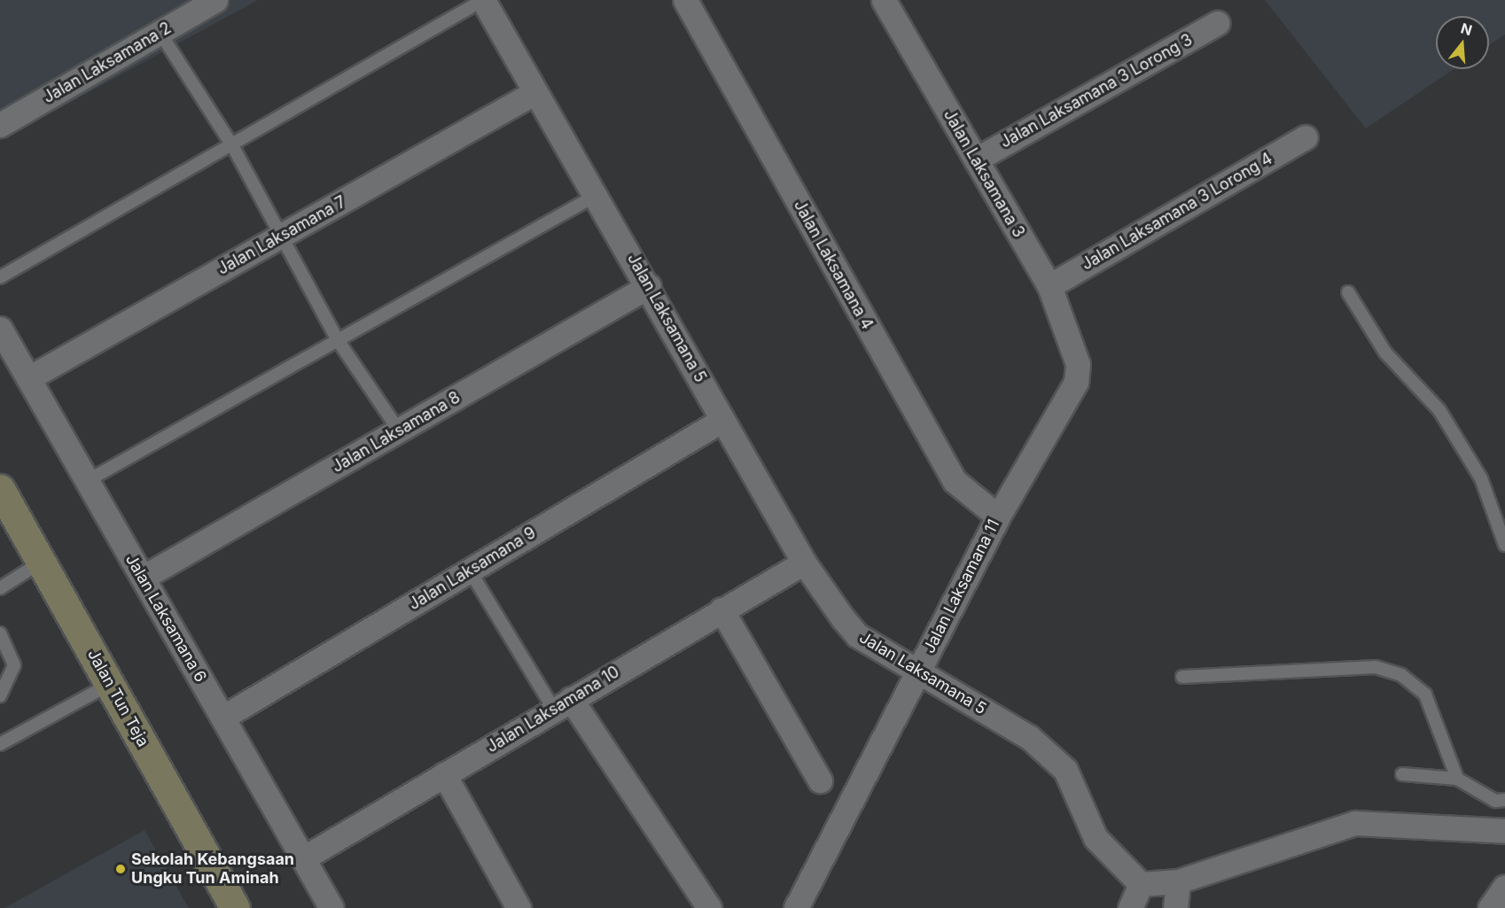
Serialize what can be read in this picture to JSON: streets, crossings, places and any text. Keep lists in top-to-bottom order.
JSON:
{
  "streets": {
    "street": [
      "Jalan Laksamana 2",
      "Jalan Laksamana 3 Lorong 3",
      "Jalan Laksamana 3",
      "Jalan Laksamana 3 Lorong 4",
      "Jalan Laksamana 7",
      "Jalan Laksamana 4",
      "Jalan Laksamana 5",
      "Jalan Laksamana 8",
      "Jalan Laksamana 9",
      "Jalan Laksamana 11",
      "Jalan Laksamana 6",
      "Jalan Tun Teja",
      "Jalan Laksamana 10"
    ]
  },
  "crossings": [
    ["Jalan Laksamana 3 Lorong 3", "Jalan Laksamana 3"],
    ["Jalan Laksamana 3", "Jalan Laksamana 3 Lorong 4"],
    ["Jalan Laksamana 3", "Jalan Laksamana 11"],
    ["Jalan Laksamana 7", "Jalan Laksamana 5"],
    ["Jalan Laksamana 7", "Jalan Laksamana 6"],
    ["Jalan Laksamana 4", "Jalan Laksamana 11"],
    ["Jalan Laksamana 5", "Jalan Laksamana 8"],
    ["Jalan Laksamana 5", "Jalan Laksamana 9"],
    ["Jalan Laksamana 5", "Jalan Laksamana 11"],
    ["Jalan Laksamana 5", "Jalan Laksamana 10"],
    ["Jalan Laksamana 8", "Jalan Laksamana 6"],
    ["Jalan Laksamana 9", "Jalan Laksamana 6"],
    ["Jalan Laksamana 6", "Jalan Laksamana 10"]
  ],
  "places": ["Sekolah Kebangsaan Ungku Tun Aminah"],
  "north": "top"
}
